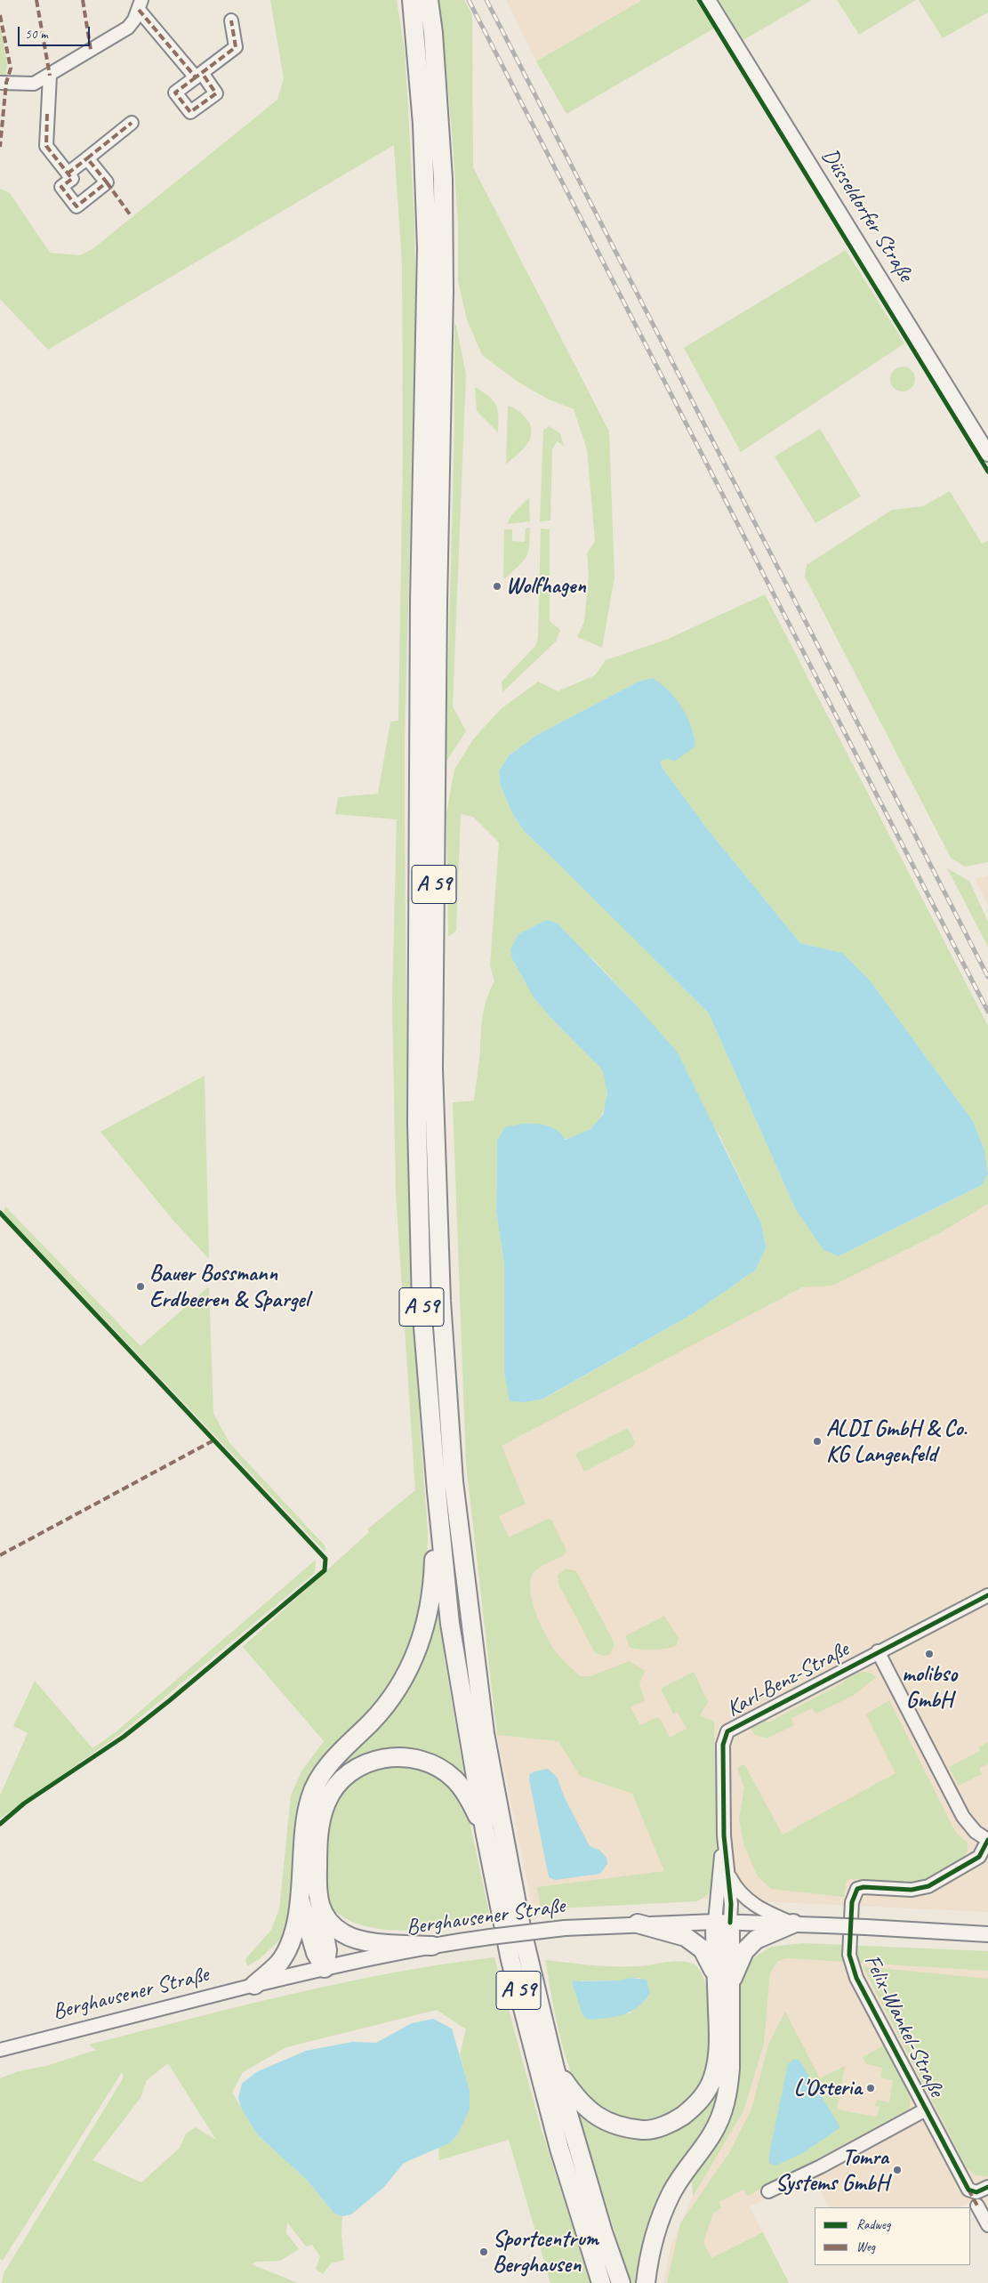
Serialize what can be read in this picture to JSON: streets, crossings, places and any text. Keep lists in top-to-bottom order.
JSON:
{
  "streets": {
    "highway": ["A 59"],
    "main road": ["Düsseldorfer Straße", "Berghausener Straße"],
    "street": ["Karl-Benz-Straße", "Felix-Wankel-Straße"]
  },
  "crossings": [
    ["Karl-Benz-Straße", "Berghausener Straße"],
    ["Karl-Benz-Straße", "Felix-Wankel-Straße"]
  ],
  "places": [
    "Wolfhagen",
    "Bauer Bossmann Erdbeeren & Spargel",
    "ALDI GmbH & Co. KG Langenfeld",
    "molibso GmbH",
    "L'Osteria",
    "Tomra Systems GmbH",
    "Sportcentrum Berghausen"
  ],
  "legend": ["Radweg", "Weg"],
  "scale_bar": "50 m"
}
